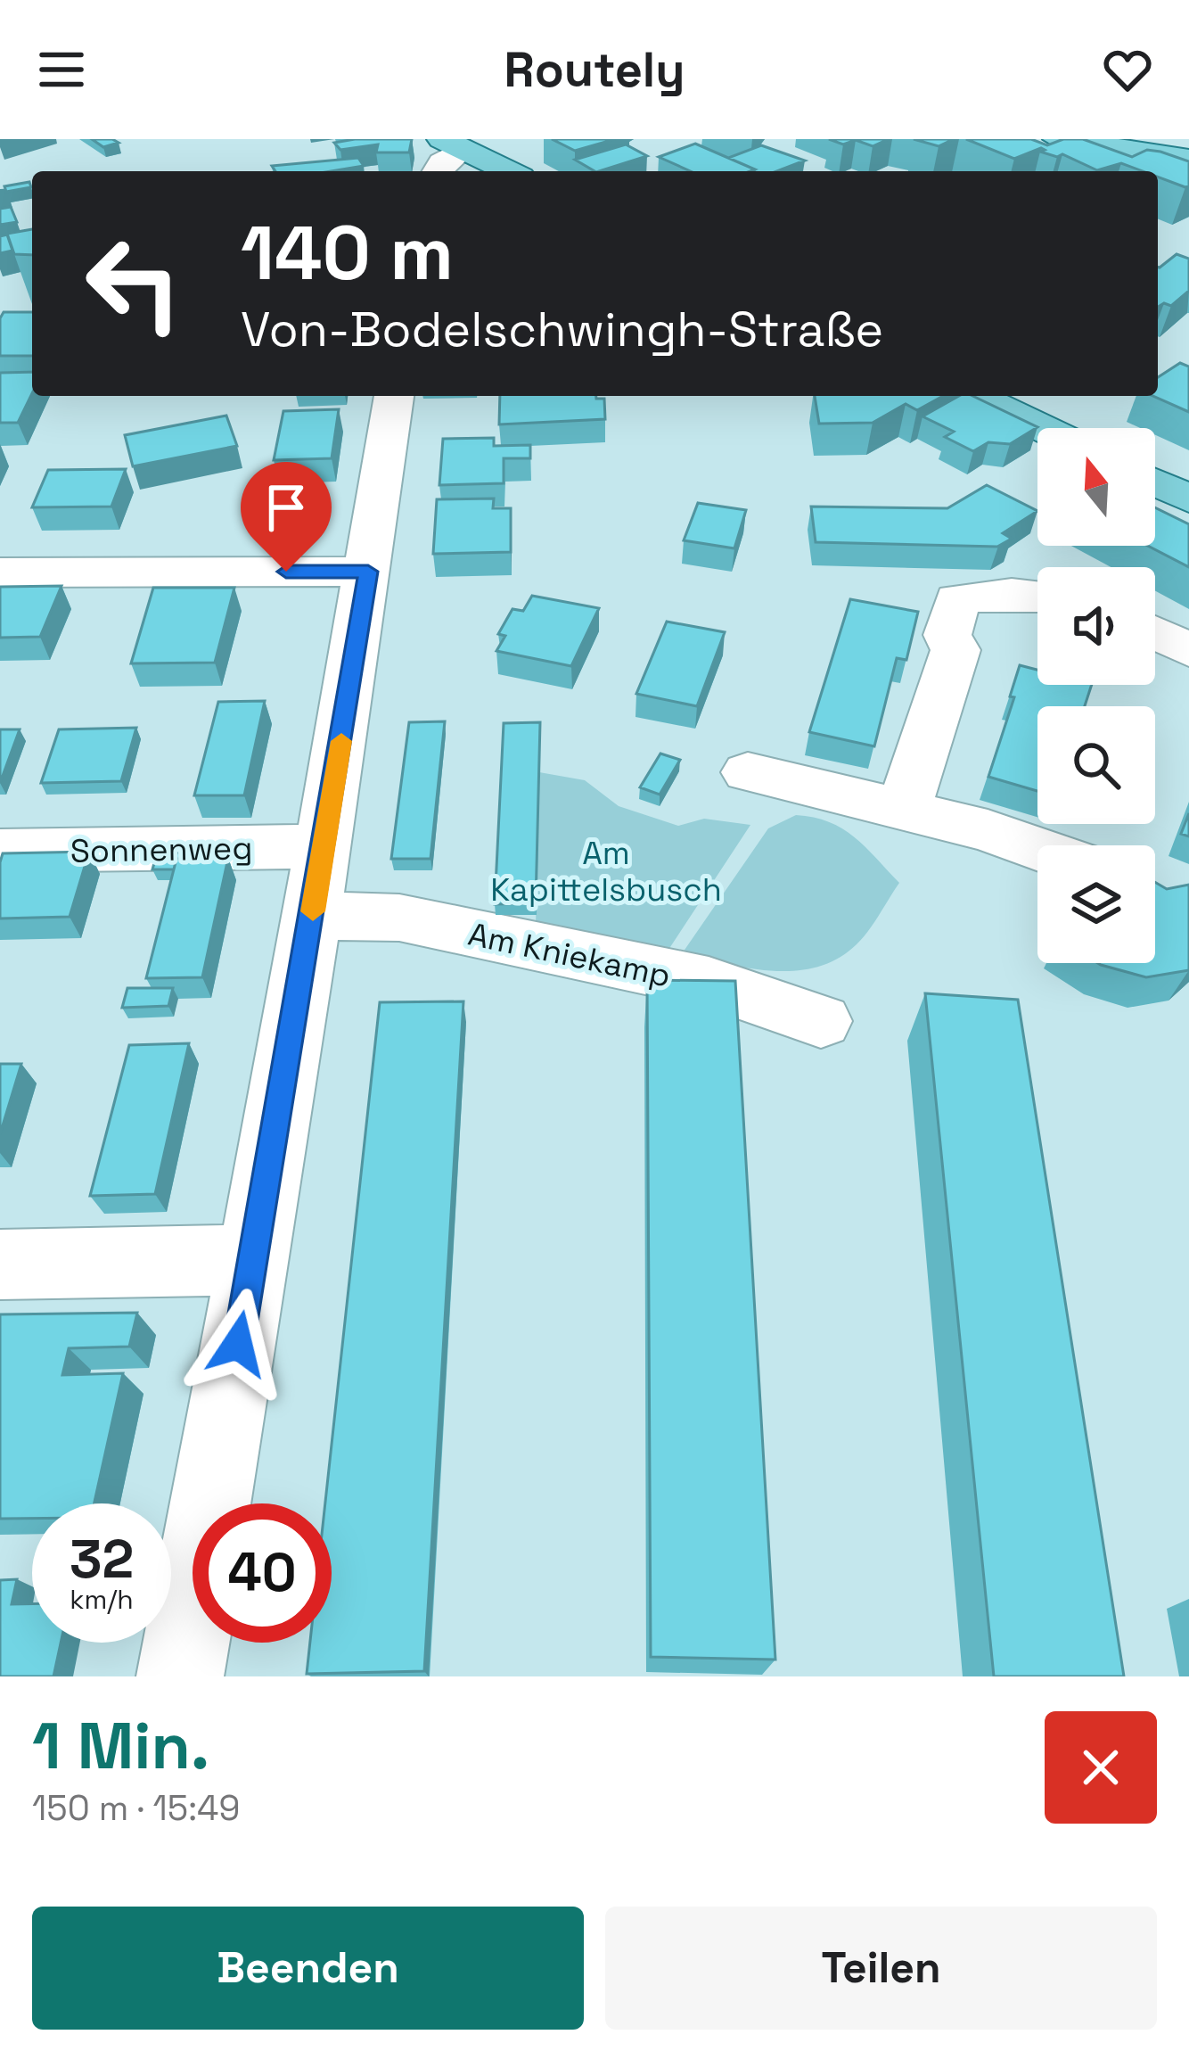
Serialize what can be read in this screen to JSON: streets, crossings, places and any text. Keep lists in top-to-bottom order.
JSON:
{
  "streets": {
    "street": ["Sonnenweg", "Am Kniekamp"]
  },
  "parks": ["Am Kapittelsbusch"],
  "north": "top",
  "page": {
    "header": "Routely",
    "turn": ["140 m", "Von-Bodelschwingh-Straße"],
    "speed": "32 km/h",
    "limit": "40",
    "heading": ["1 Min.", "150 m · 15:49"],
    "buttons": ["Beenden", "Teilen"]
  }
}
